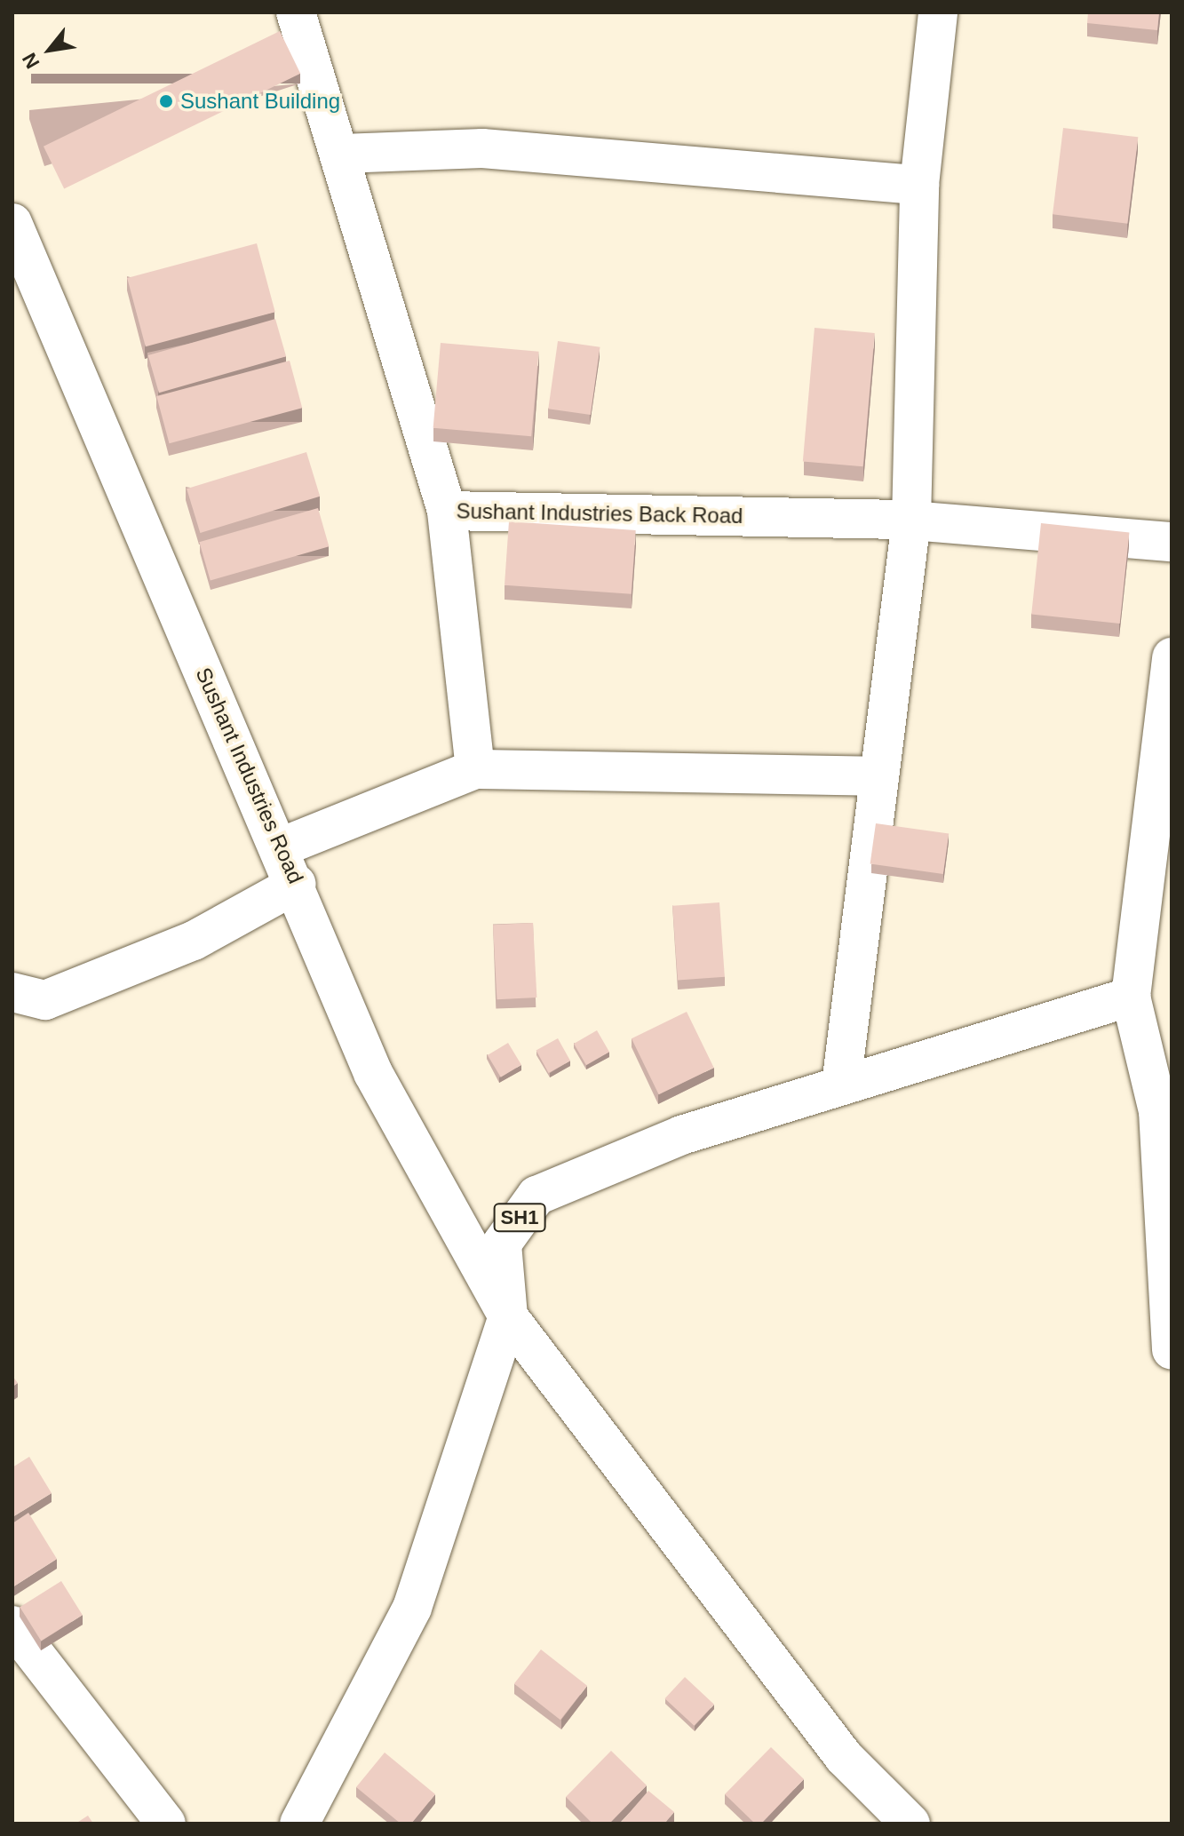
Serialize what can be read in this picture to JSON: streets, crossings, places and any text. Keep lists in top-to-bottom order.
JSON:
{
  "streets": {
    "street": ["Sushant Industries Back Road", "Sushant Industries Road", "SH1"]
  },
  "crossings": [
    ["Sushant Industries Road", "SH1"]
  ],
  "places": ["Sushant Building"],
  "north": "bottom left"
}
